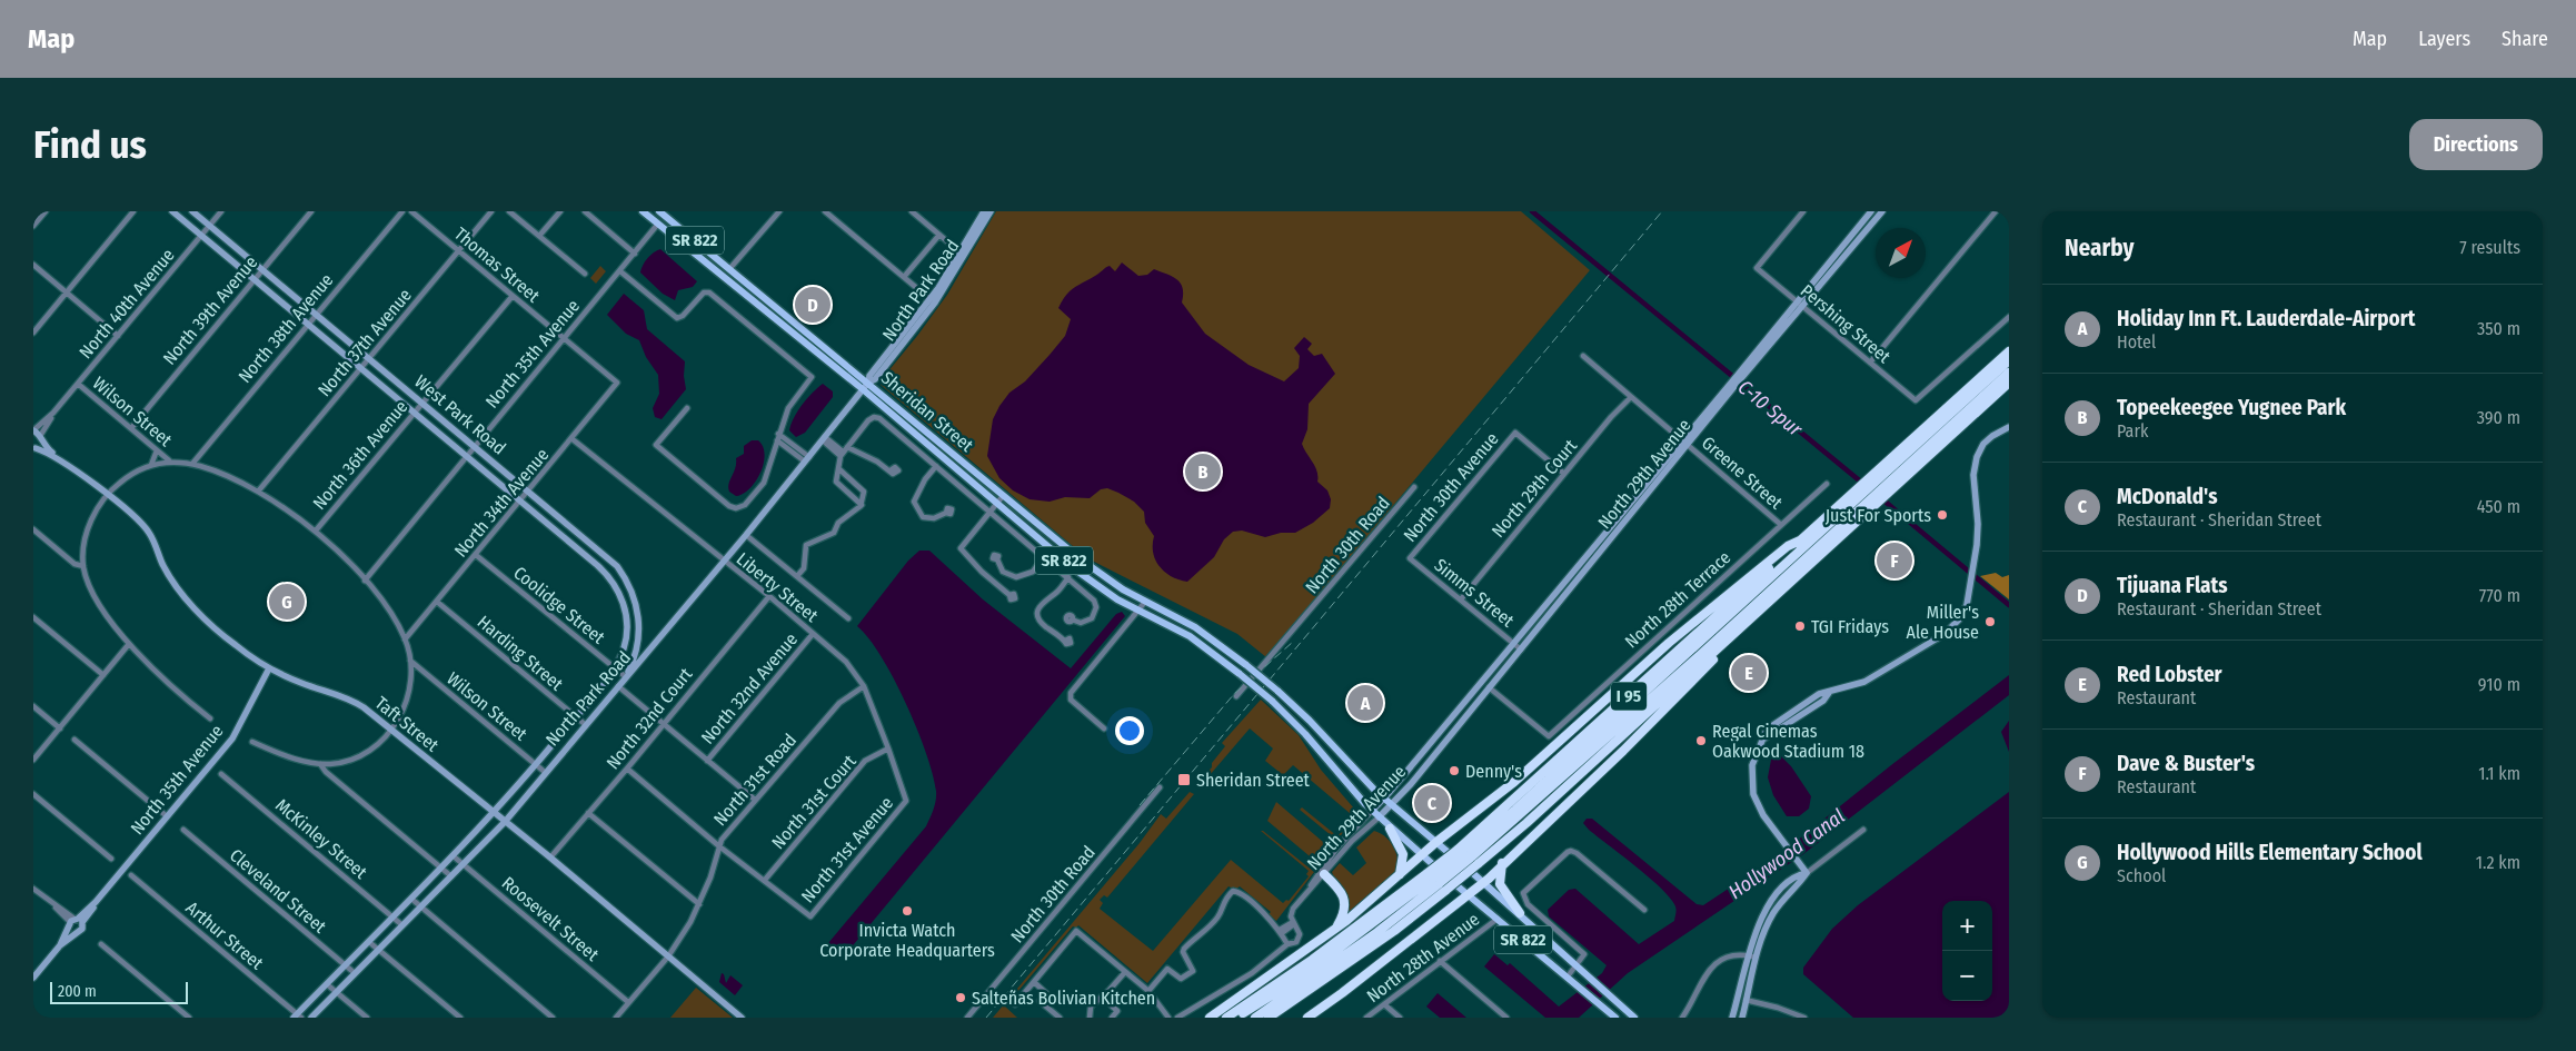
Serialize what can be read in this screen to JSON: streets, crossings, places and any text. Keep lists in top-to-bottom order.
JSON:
{
  "streets": {
    "highway": ["I 95"],
    "main road": ["SR 822", "Sheridan Street"],
    "street": [
      "Thomas Street",
      "North Park Road",
      "North 40th Avenue",
      "North 39th Avenue",
      "Pershing Street",
      "North 38th Avenue",
      "North 37th Avenue",
      "North 35th Avenue",
      "Wilson Street",
      "West Park Road",
      "North 36th Avenue",
      "Greene Street",
      "North 29th Avenue",
      "North 30th Avenue",
      "North 29th Court",
      "North 34th Avenue",
      "North 30th Road",
      "Liberty Street",
      "Simms Street",
      "North 28th Terrace",
      "Coolidge Street",
      "Harding Street",
      "North 32nd Avenue",
      "North 32nd Court",
      "Taft Street",
      "North 31st Road",
      "North 31st Court",
      "McKinley Street",
      "North 31st Avenue",
      "Cleveland Street",
      "Roosevelt Street",
      "Arthur Street",
      "North 28th Avenue"
    ]
  },
  "crossings": [
    ["Thomas Street", "North 37th Avenue"],
    ["Thomas Street", "North 35th Avenue"],
    ["Thomas Street", "North 36th Avenue"],
    ["Thomas Street", "North 34th Avenue"],
    ["North Park Road", "Wilson Street"],
    ["North Park Road", "Sheridan Street"],
    ["North Park Road", "West Park Road"],
    ["North Park Road", "Liberty Street"],
    ["North Park Road", "Coolidge Street"],
    ["North Park Road", "Harding Street"],
    ["North Park Road", "Taft Street"],
    ["North Park Road", "McKinley Street"],
    ["North Park Road", "Cleveland Street"],
    ["North Park Road", "Roosevelt Street"],
    ["North Park Road", "Arthur Street"],
    ["North 40th Avenue", "Wilson Street"],
    ["North 40th Avenue", "West Park Road"],
    ["North 40th Avenue", "Taft Street"],
    ["North 39th Avenue", "Wilson Street"],
    ["North 39th Avenue", "West Park Road"],
    ["Pershing Street", "North 29th Avenue"],
    ["North 38th Avenue", "West Park Road"],
    ["North 37th Avenue", "West Park Road"],
    ["North 35th Avenue", "Sheridan Street"],
    ["North 35th Avenue", "West Park Road"],
    ["North 35th Avenue", "Taft Street"],
    ["Sheridan Street", "North 29th Avenue"],
    ["Sheridan Street", "North 28th Avenue"],
    ["West Park Road", "North 36th Avenue"],
    ["West Park Road", "North 34th Avenue"],
    ["West Park Road", "Coolidge Street"],
    ["Greene Street", "North 29th Avenue"],
    ["Greene Street", "North 29th Court"],
    ["Greene Street", "North 28th Terrace"],
    ["North 29th Avenue", "Simms Street"],
    ["North 29th Avenue", "North 28th Terrace"],
    ["North 30th Avenue", "North 29th Court"],
    ["North 30th Avenue", "Simms Street"],
    ["North 29th Court", "Simms Street"],
    ["North 34th Avenue", "Liberty Street"],
    ["North 34th Avenue", "Coolidge Street"],
    ["North 34th Avenue", "Harding Street"],
    ["Liberty Street", "North 32nd Avenue"],
    ["Liberty Street", "North 32nd Court"],
    ["Liberty Street", "North 31st Road"],
    ["Liberty Street", "North 31st Court"],
    ["Liberty Street", "North 31st Avenue"],
    ["North 32nd Court", "Taft Street"],
    ["Taft Street", "North 31st Road"],
    ["North 31st Road", "Roosevelt Street"],
    ["North 31st Court", "North 31st Avenue"]
  ],
  "water": ["C-10 Spur", "Hollywood Canal"],
  "places": {
    "other": [
      "Just For Sports",
      "Miller's Ale House",
      "TGI Fridays",
      "Regal Cinemas Oakwood Stadium 18",
      "Denny's",
      "Invicta Watch Corporate Headquarters",
      "Salteñas Bolivian Kitchen"
    ],
    "transit": ["Sheridan Street"]
  },
  "scale_bar": "200 m",
  "north": "top right",
  "page": {
    "header": "Map",
    "nav": ["Map", "Layers", "Share"],
    "buttons": "Directions",
    "title": "Find us",
    "heading": ["Nearby", "7 results"],
    "list": [
      {
        "mark": "A",
        "name": "Holiday Inn Ft. Lauderdale-Airport",
        "note": "Hotel",
        "value": "350 m"
      },
      {
        "mark": "B",
        "name": "Topeekeegee Yugnee Park",
        "note": "Park",
        "value": "390 m"
      },
      {
        "mark": "C",
        "name": "McDonald's",
        "note": "Restaurant · Sheridan Street",
        "value": "450 m"
      },
      {
        "mark": "D",
        "name": "Tijuana Flats",
        "note": "Restaurant · Sheridan Street",
        "value": "770 m"
      },
      {
        "mark": "E",
        "name": "Red Lobster",
        "note": "Restaurant",
        "value": "910 m"
      },
      {
        "mark": "F",
        "name": "Dave & Buster's",
        "note": "Restaurant",
        "value": "1.1 km"
      },
      {
        "mark": "G",
        "name": "Hollywood Hills Elementary School",
        "note": "School",
        "value": "1.2 km"
      }
    ],
    "pins": [
      "D",
      "B",
      "F",
      "G",
      "E",
      "A",
      "C"
    ],
    "map_buttons": ["+", "−"],
    "scale": "200 m"
  }
}
